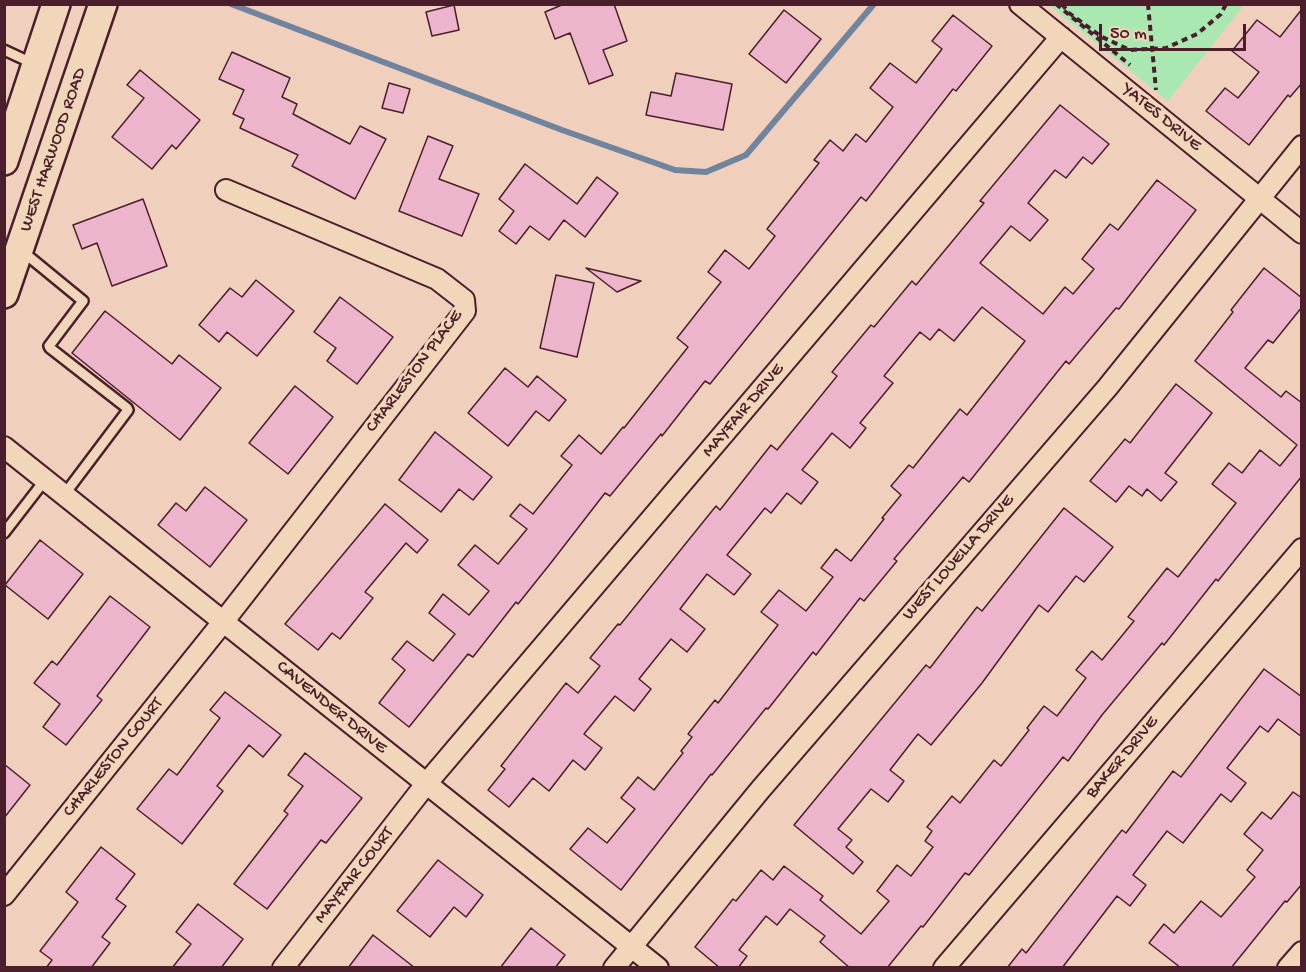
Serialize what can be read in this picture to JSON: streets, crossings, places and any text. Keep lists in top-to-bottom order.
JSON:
{
  "streets": {
    "main road": ["WEST HARWOOD ROAD"],
    "street": [
      "YATES DRIVE",
      "CHARLESTON PLACE",
      "MAYFAIR DRIVE",
      "WEST LOUELLA DRIVE",
      "CAVENDER DRIVE",
      "CHARLESTON COURT",
      "BAKER DRIVE",
      "MAYFAIR COURT"
    ]
  },
  "crossings": [
    ["YATES DRIVE", "MAYFAIR DRIVE"],
    ["YATES DRIVE", "WEST LOUELLA DRIVE"],
    ["CHARLESTON PLACE", "CAVENDER DRIVE"],
    ["CHARLESTON PLACE", "CHARLESTON COURT"],
    ["MAYFAIR DRIVE", "CAVENDER DRIVE"],
    ["MAYFAIR DRIVE", "MAYFAIR COURT"],
    ["WEST LOUELLA DRIVE", "CAVENDER DRIVE"],
    ["CAVENDER DRIVE", "CHARLESTON COURT"],
    ["CAVENDER DRIVE", "MAYFAIR COURT"]
  ],
  "scale_bar": "50 m"
}
